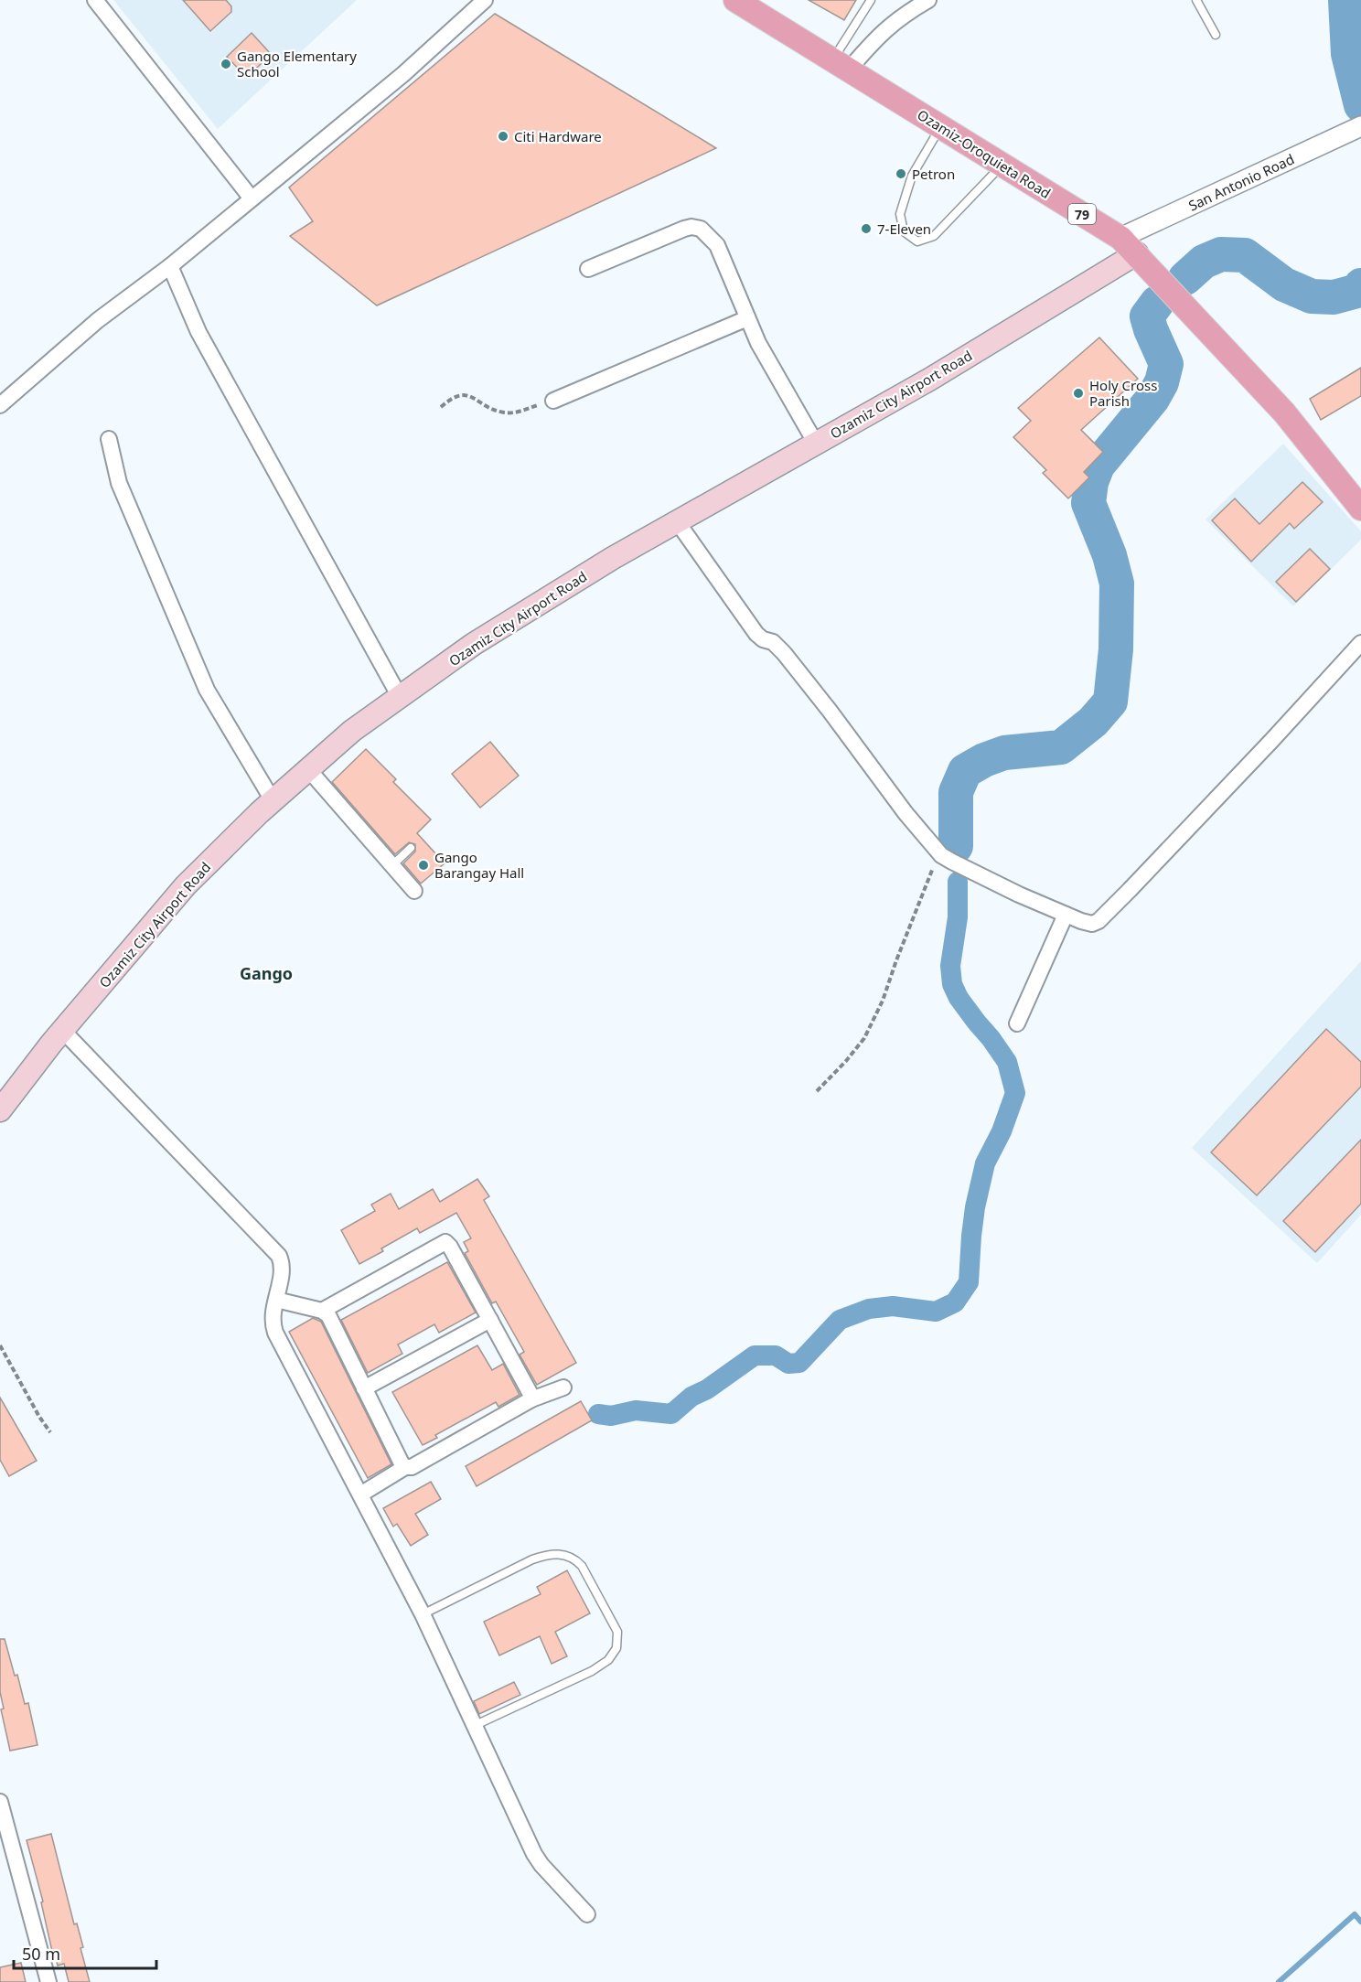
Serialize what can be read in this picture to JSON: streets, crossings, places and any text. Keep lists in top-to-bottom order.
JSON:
{
  "streets": {
    "main road": ["Ozamiz-Oroquieta Road", "79", "Ozamiz City Airport Road"],
    "street": ["San Antonio Road"]
  },
  "crossings": [
    ["Ozamiz-Oroquieta Road", "San Antonio Road"],
    ["Ozamiz-Oroquieta Road", "Ozamiz City Airport Road"],
    ["San Antonio Road", "Ozamiz City Airport Road"]
  ],
  "districts": ["Gango"],
  "places": [
    "Gango Elementary School",
    "Citi Hardware",
    "Petron",
    "7-Eleven",
    "Holy Cross Parish",
    "Gango Barangay Hall"
  ],
  "scale_bar": "50 m"
}
